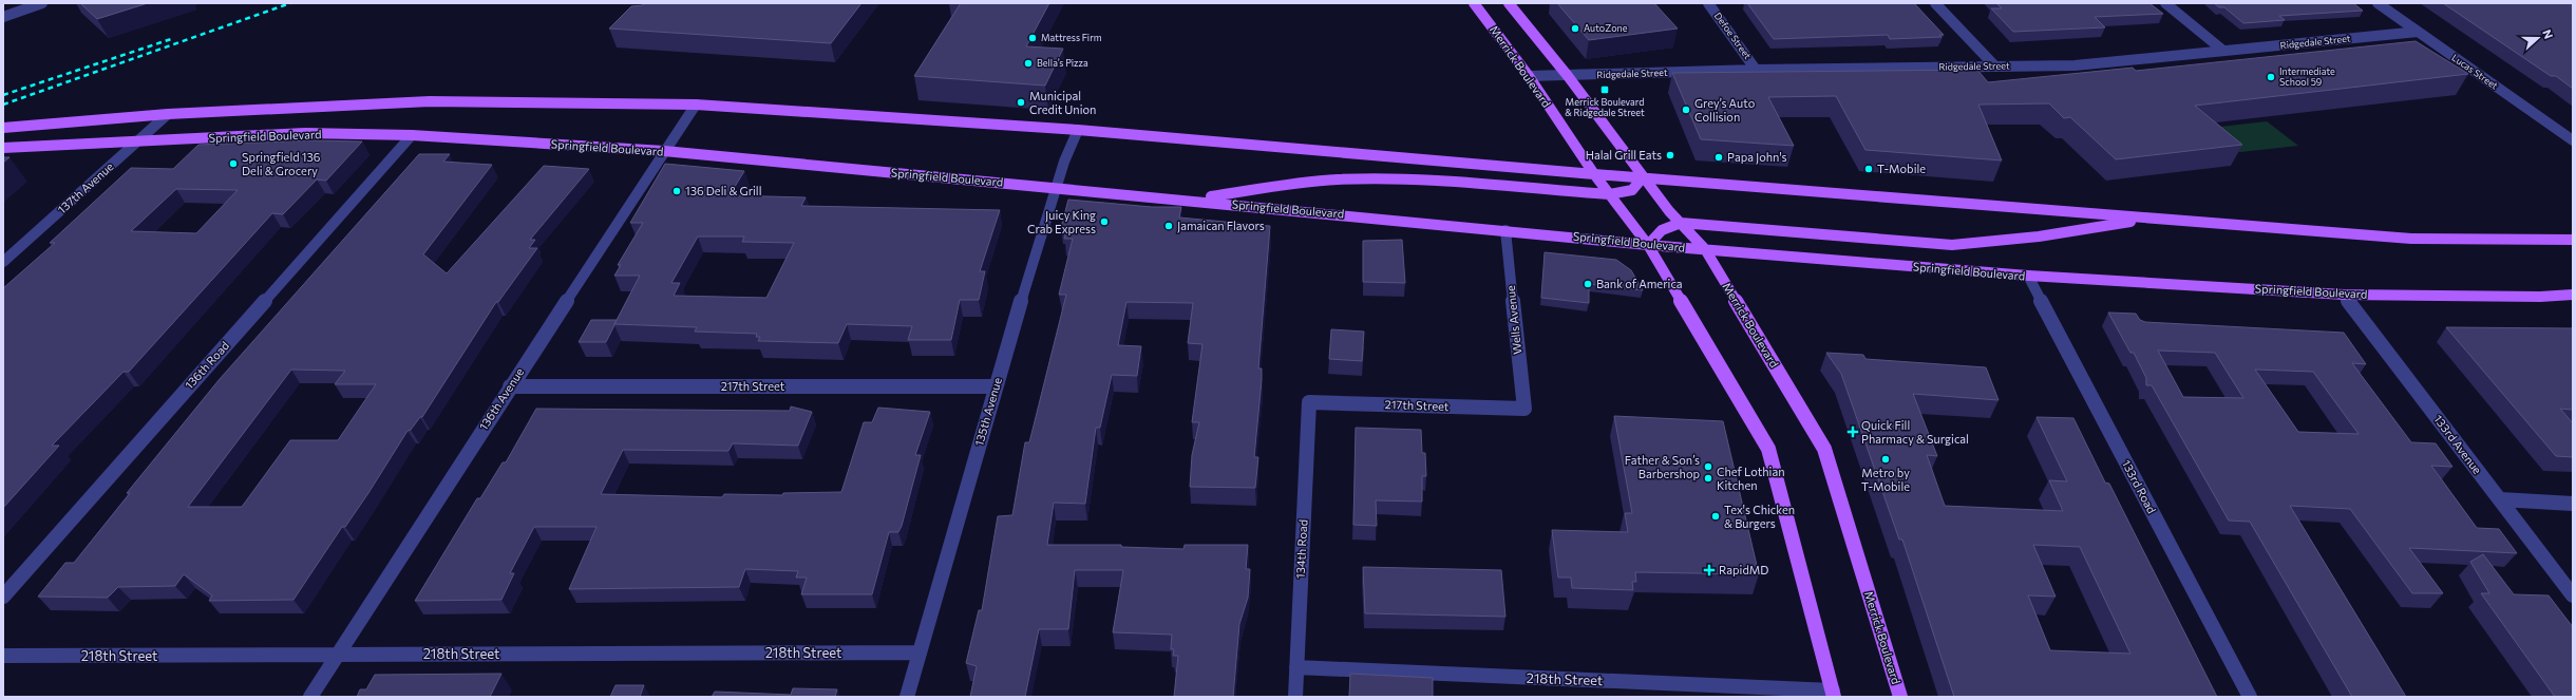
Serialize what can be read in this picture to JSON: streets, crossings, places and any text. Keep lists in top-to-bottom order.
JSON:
{
  "streets": {
    "main road": ["Merrick Boulevard", "Springfield Boulevard"],
    "street": [
      "Defoe Street",
      "Ridgedale Street",
      "Lucas Street",
      "137th Avenue",
      "Wells Avenue",
      "136th Road",
      "217th Street",
      "136th Avenue",
      "135th Avenue",
      "133rd Avenue",
      "133rd Road",
      "134th Road",
      "218th Street"
    ]
  },
  "crossings": [
    ["Defoe Street", "Ridgedale Street"],
    ["Ridgedale Street", "Merrick Boulevard"],
    ["Ridgedale Street", "Lucas Street"],
    ["Merrick Boulevard", "Springfield Boulevard"],
    ["Merrick Boulevard", "218th Street"],
    ["Springfield Boulevard", "137th Avenue"],
    ["Springfield Boulevard", "Wells Avenue"],
    ["Springfield Boulevard", "136th Road"],
    ["Springfield Boulevard", "136th Avenue"],
    ["Springfield Boulevard", "135th Avenue"],
    ["Springfield Boulevard", "133rd Avenue"],
    ["Springfield Boulevard", "133rd Road"],
    ["Wells Avenue", "217th Street"],
    ["217th Street", "136th Avenue"],
    ["217th Street", "135th Avenue"],
    ["217th Street", "134th Road"],
    ["136th Avenue", "218th Street"],
    ["135th Avenue", "218th Street"],
    ["134th Road", "218th Street"]
  ],
  "places": {
    "other": [
      "AutoZone",
      "Mattress Firm",
      "Bella’s Pizza",
      "Intermediate School 59",
      "Municipal Credit Union",
      "Grey’s Auto Collision",
      "Halal Grill Eats",
      "Papa John's",
      "Springfield 136 Deli & Grocery",
      "T-Mobile",
      "136 Deli & Grill",
      "Juicy King Crab Express",
      "Jamaican Flavors",
      "Bank of America",
      "Metro by T-Mobile",
      "Father & Son’s Barbershop",
      "Chef Lothian Kitchen",
      "Tex's Chicken & Burgers"
    ],
    "transit": ["Merrick Boulevard & Ridgedale Street"],
    "health": ["Quick Fill Pharmacy & Surgical", "RapidMD"]
  },
  "north": "right"
}
